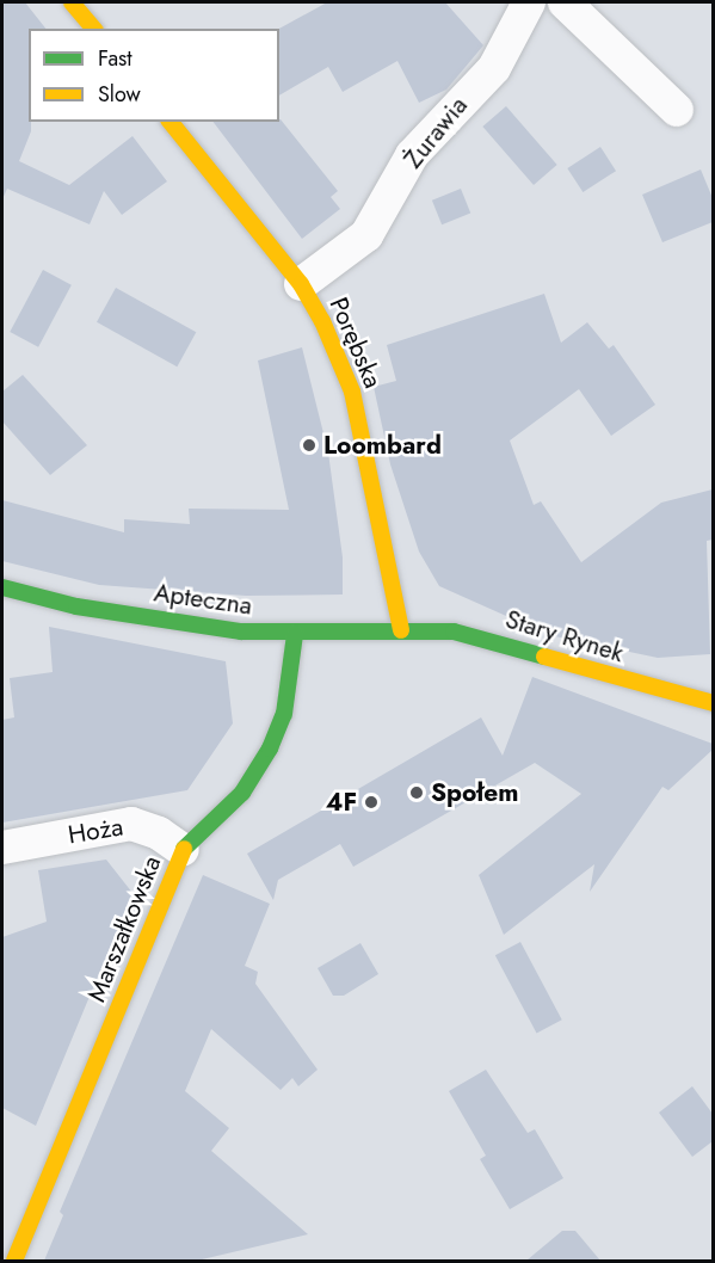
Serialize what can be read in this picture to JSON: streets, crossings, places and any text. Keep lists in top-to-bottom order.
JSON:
{
  "streets": {
    "street": [
      "Żurawia",
      "Porębska",
      "Apteczna",
      "Stary Rynek",
      "Hoża",
      "Marszałkowska"
    ]
  },
  "crossings": [
    ["Żurawia", "Porębska"],
    ["Porębska", "Apteczna"],
    ["Porębska", "Stary Rynek"],
    ["Apteczna", "Stary Rynek"],
    ["Apteczna", "Marszałkowska"],
    ["Hoża", "Marszałkowska"]
  ],
  "places": ["Loombard", "Społem", "4F"],
  "legend": ["Fast", "Slow"]
}
